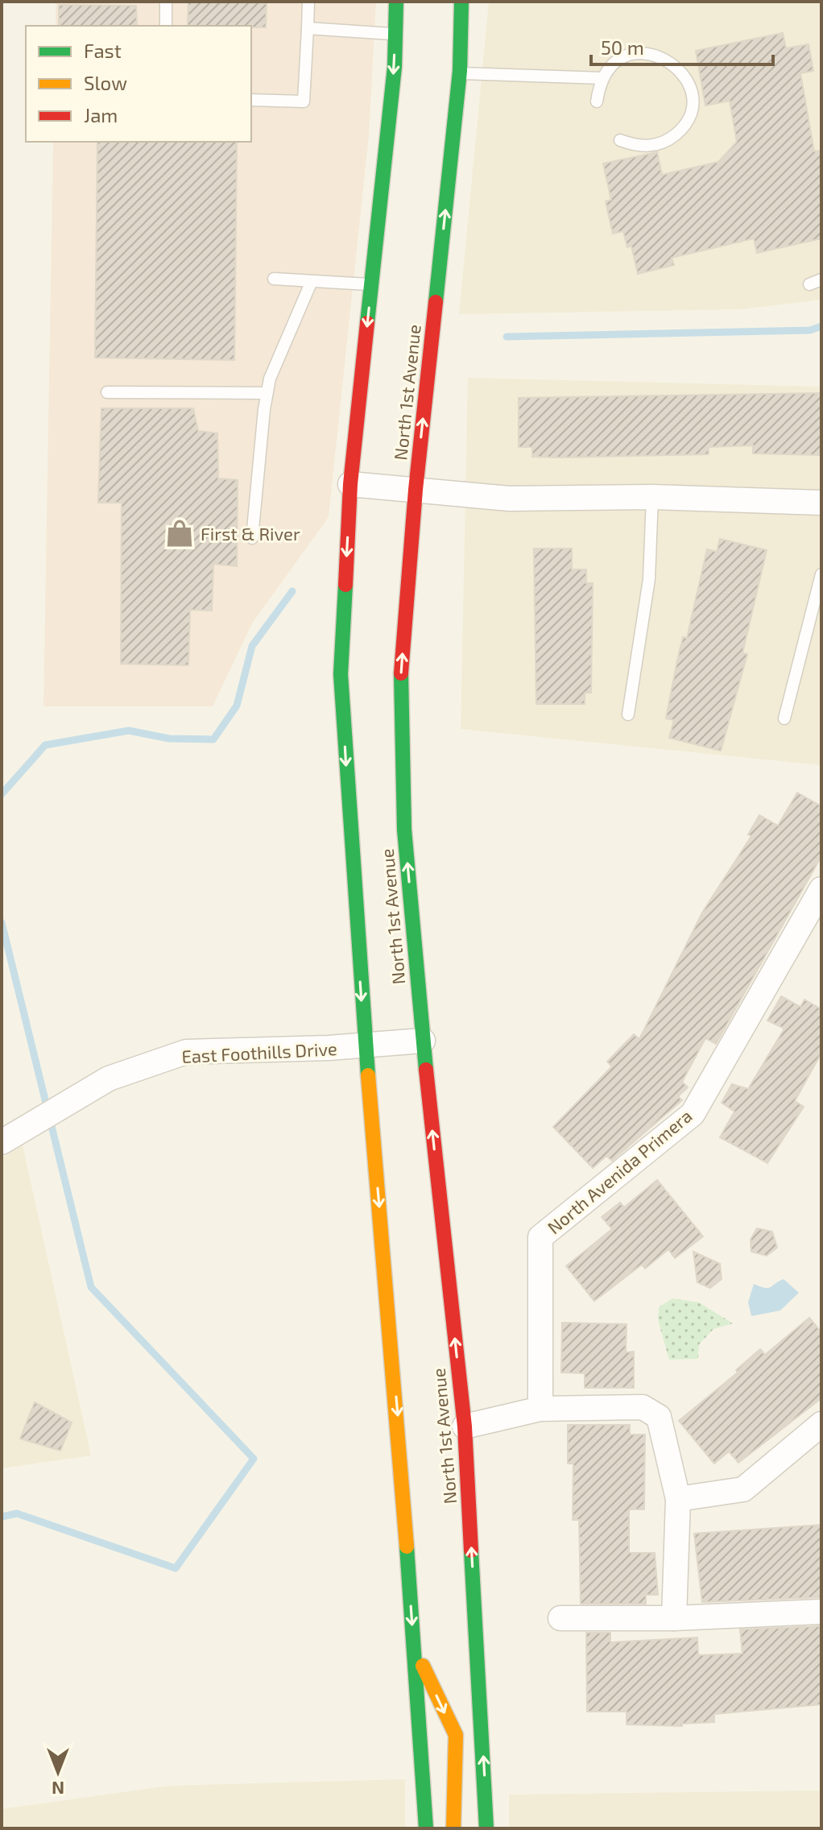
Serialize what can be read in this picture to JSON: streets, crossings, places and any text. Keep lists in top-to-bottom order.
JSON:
{
  "streets": {
    "main road": ["North 1st Avenue"],
    "street": ["East Foothills Drive", "North Avenida Primera"]
  },
  "crossings": [
    ["North 1st Avenue", "East Foothills Drive"]
  ],
  "places": {
    "shop": ["First & River"]
  },
  "legend": ["Fast", "Slow", "Jam"],
  "scale_bar": "50 m",
  "north": "bottom"
}
